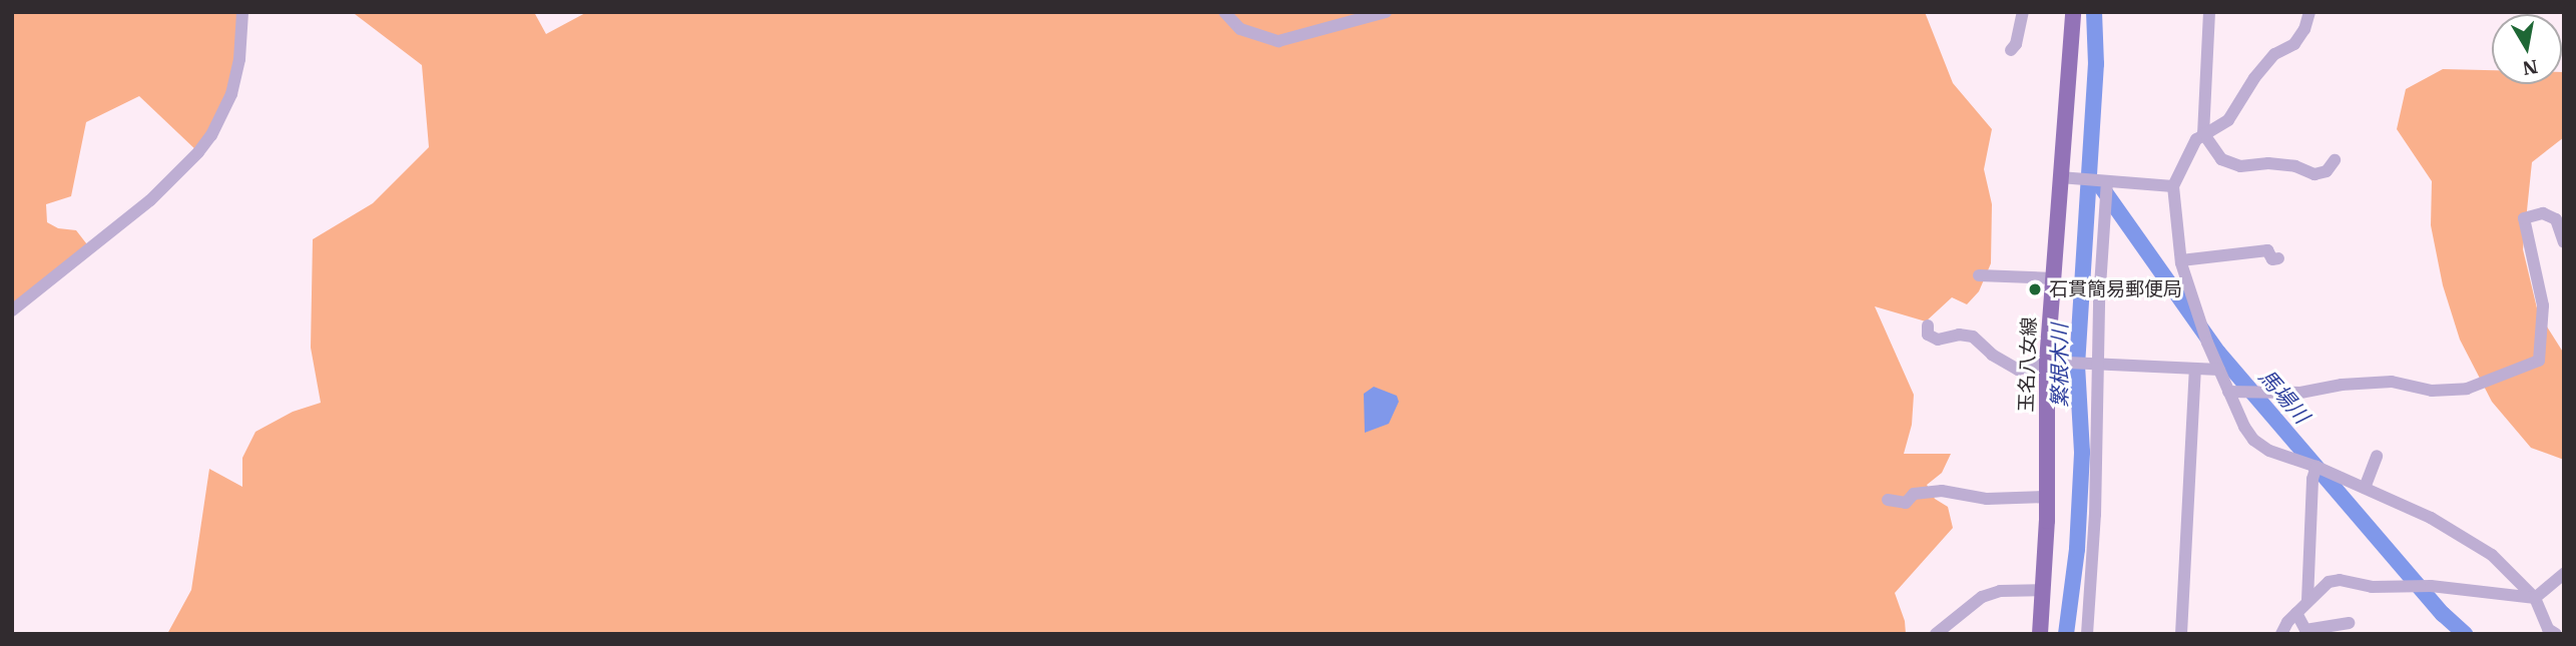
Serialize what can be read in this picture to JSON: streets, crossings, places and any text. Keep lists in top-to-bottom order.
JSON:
{
  "streets": {
    "main road": ["玉名八女線"]
  },
  "water": ["繁根木川", "馬場川"],
  "places": ["石貫簡易郵便局"],
  "north": "bottom"
}
